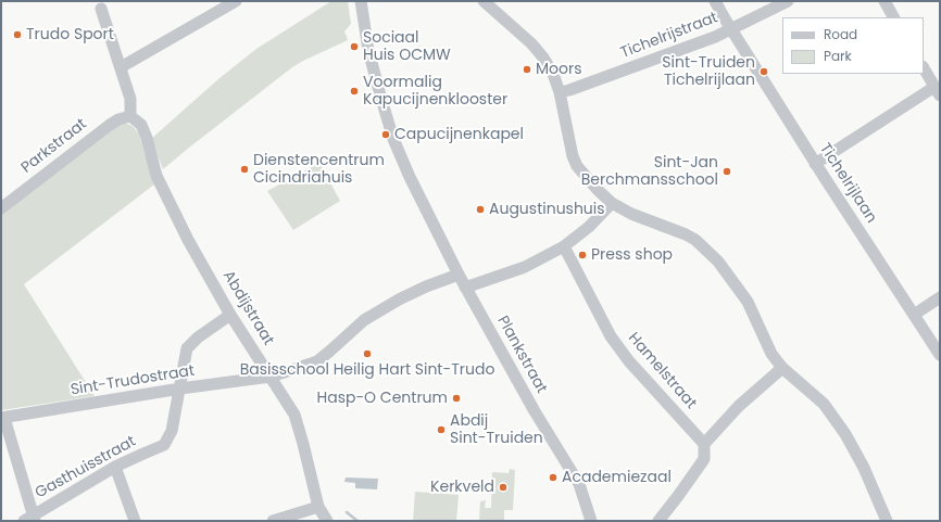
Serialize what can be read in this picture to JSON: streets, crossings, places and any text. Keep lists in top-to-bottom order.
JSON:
{
  "streets": {
    "street": [
      "Tichelrijstraat",
      "Parkstraat",
      "Tichelrijlaan",
      "Abdijstraat",
      "Plankstraat",
      "Hamelstraat",
      "Sint-Trudostraat",
      "Gasthuisstraat"
    ]
  },
  "crossings": [
    ["Tichelrijstraat", "Tichelrijlaan"],
    ["Parkstraat", "Abdijstraat"],
    ["Abdijstraat", "Sint-Trudostraat"],
    ["Abdijstraat", "Gasthuisstraat"],
    ["Plankstraat", "Sint-Trudostraat"],
    ["Sint-Trudostraat", "Gasthuisstraat"]
  ],
  "places": [
    "Trudo Sport",
    "Sociaal Huis OCMW",
    "Moors",
    "Sint-Truiden Tichelrijlaan",
    "Voormalig Kapucijnenklooster",
    "Capucijnenkapel",
    "Dienstencentrum Cicindriahuis",
    "Sint-Jan Berchmansschool",
    "Augustinushuis",
    "Press shop",
    "Basisschool Heilig Hart Sint-Trudo",
    "Hasp-O Centrum",
    "Abdij Sint-Truiden",
    "Academiezaal",
    "Kerkveld"
  ],
  "legend": ["Road", "Park"]
}
